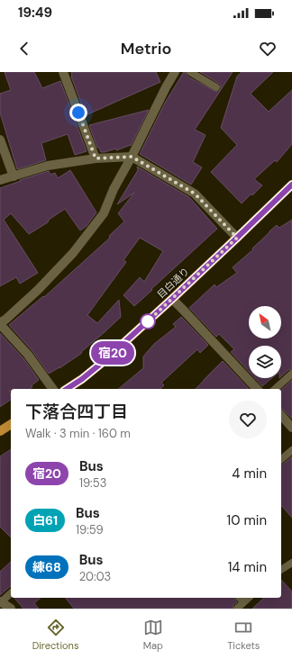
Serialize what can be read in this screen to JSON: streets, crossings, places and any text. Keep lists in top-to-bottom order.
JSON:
{
  "streets": {
    "main road": ["目白通り"]
  },
  "lines": ["bus line 宿20"],
  "north": "top left",
  "page": {
    "status": "19:49",
    "header": "Metrio",
    "on_map": "宿20",
    "heading": ["下落合四丁目", "Walk · 3 min · 160 m"],
    "list": [
      {
        "mark": "宿20",
        "name": "Bus",
        "note": "19:53",
        "value": "4 min"
      },
      {
        "mark": "白61",
        "name": "Bus",
        "note": "19:59",
        "value": "10 min"
      },
      {
        "mark": "練68",
        "name": "Bus",
        "note": "20:03",
        "value": "14 min"
      }
    ],
    "tabs": ["Directions", "Map", "Tickets"]
  }
}
